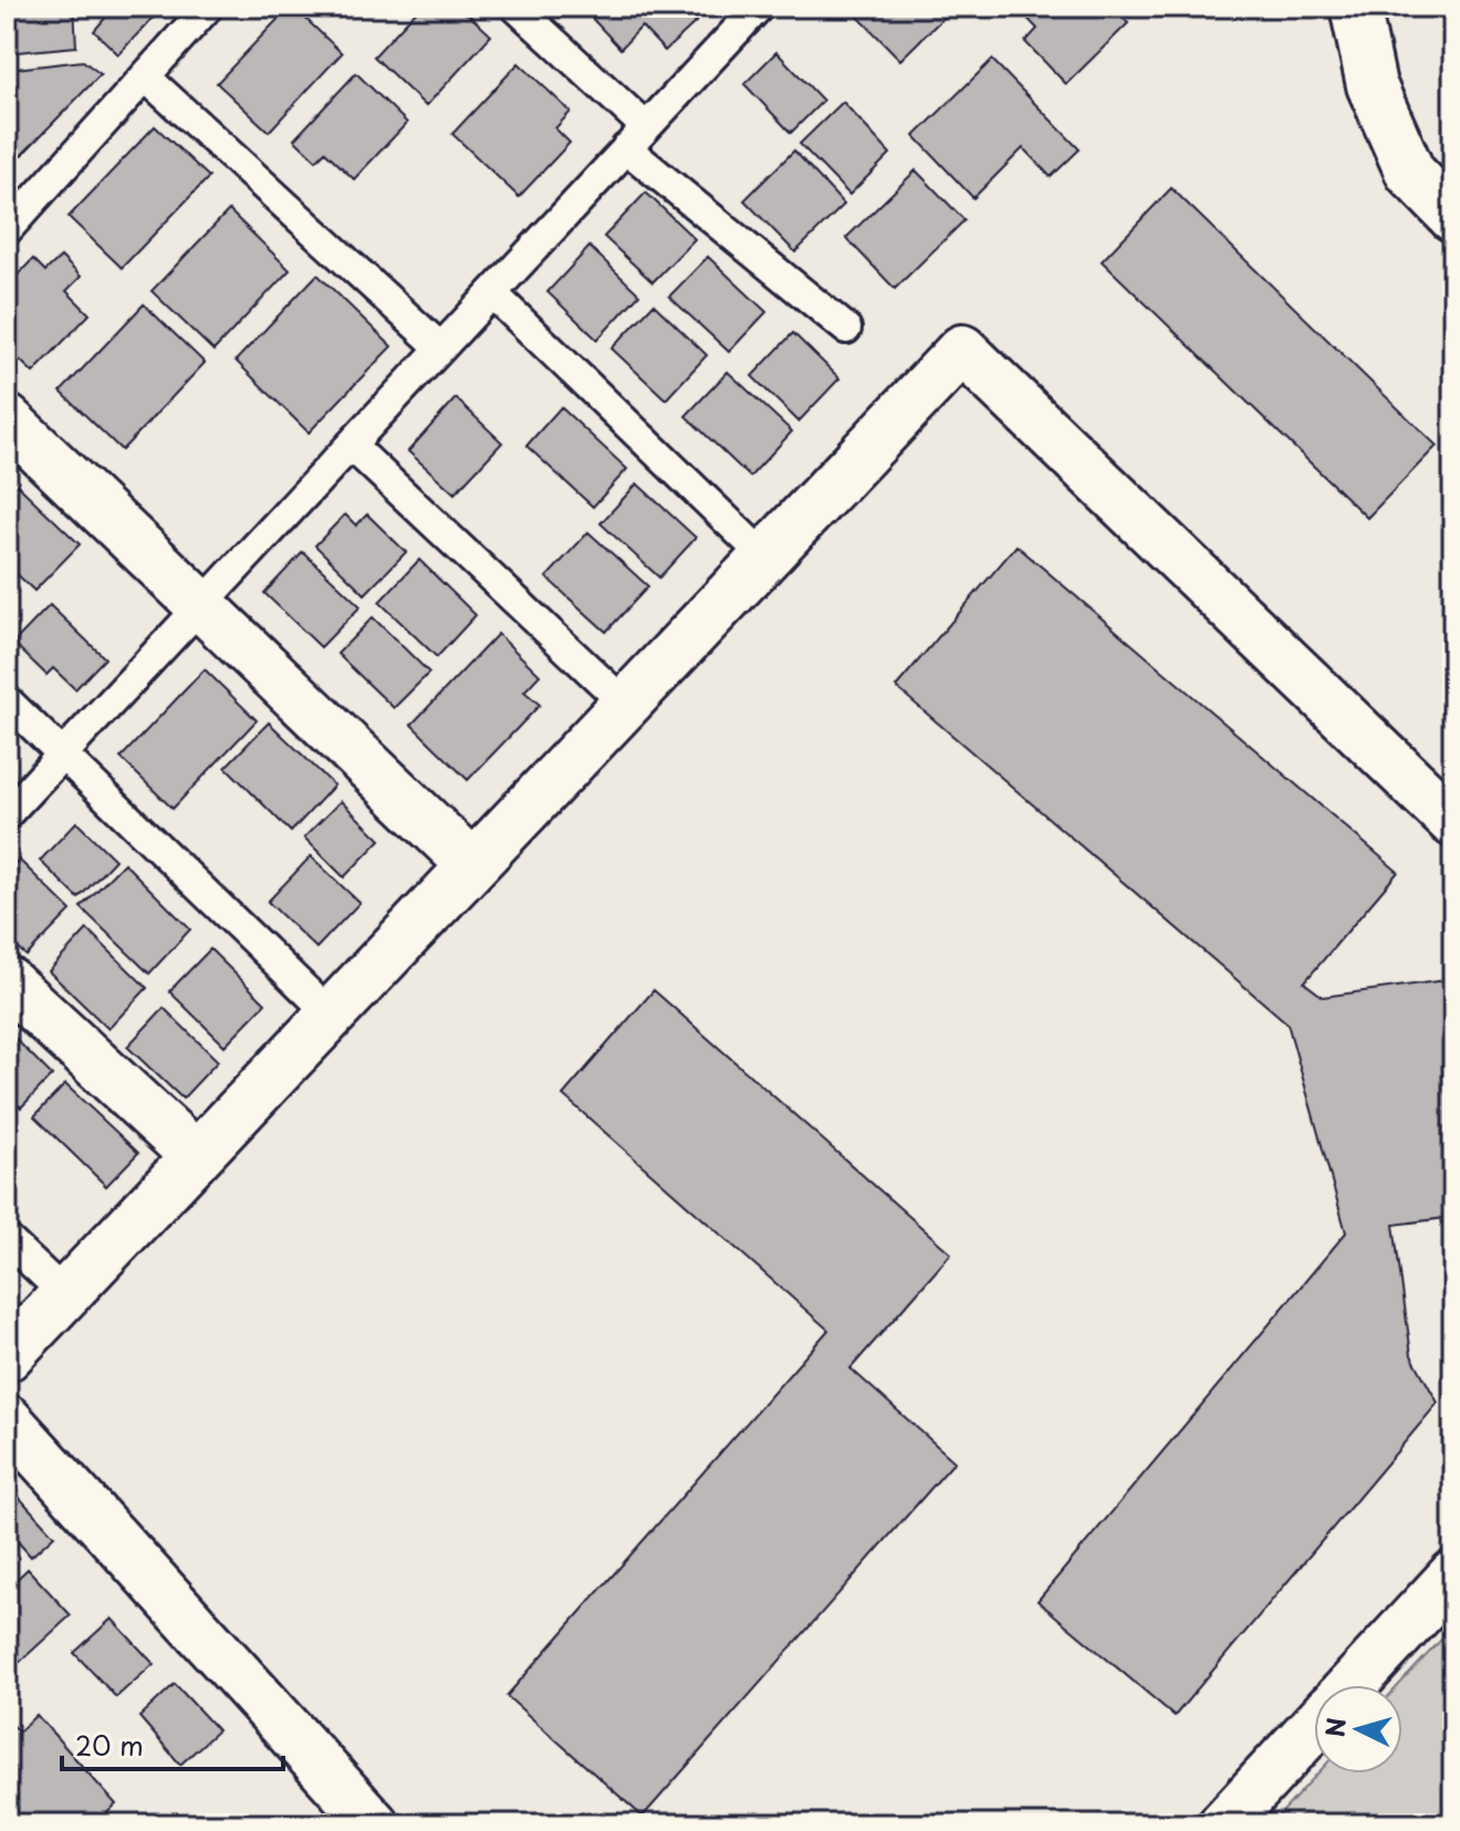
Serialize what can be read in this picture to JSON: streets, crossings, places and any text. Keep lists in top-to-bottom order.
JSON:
{
  "scale_bar": "20 m",
  "north": "left"
}
